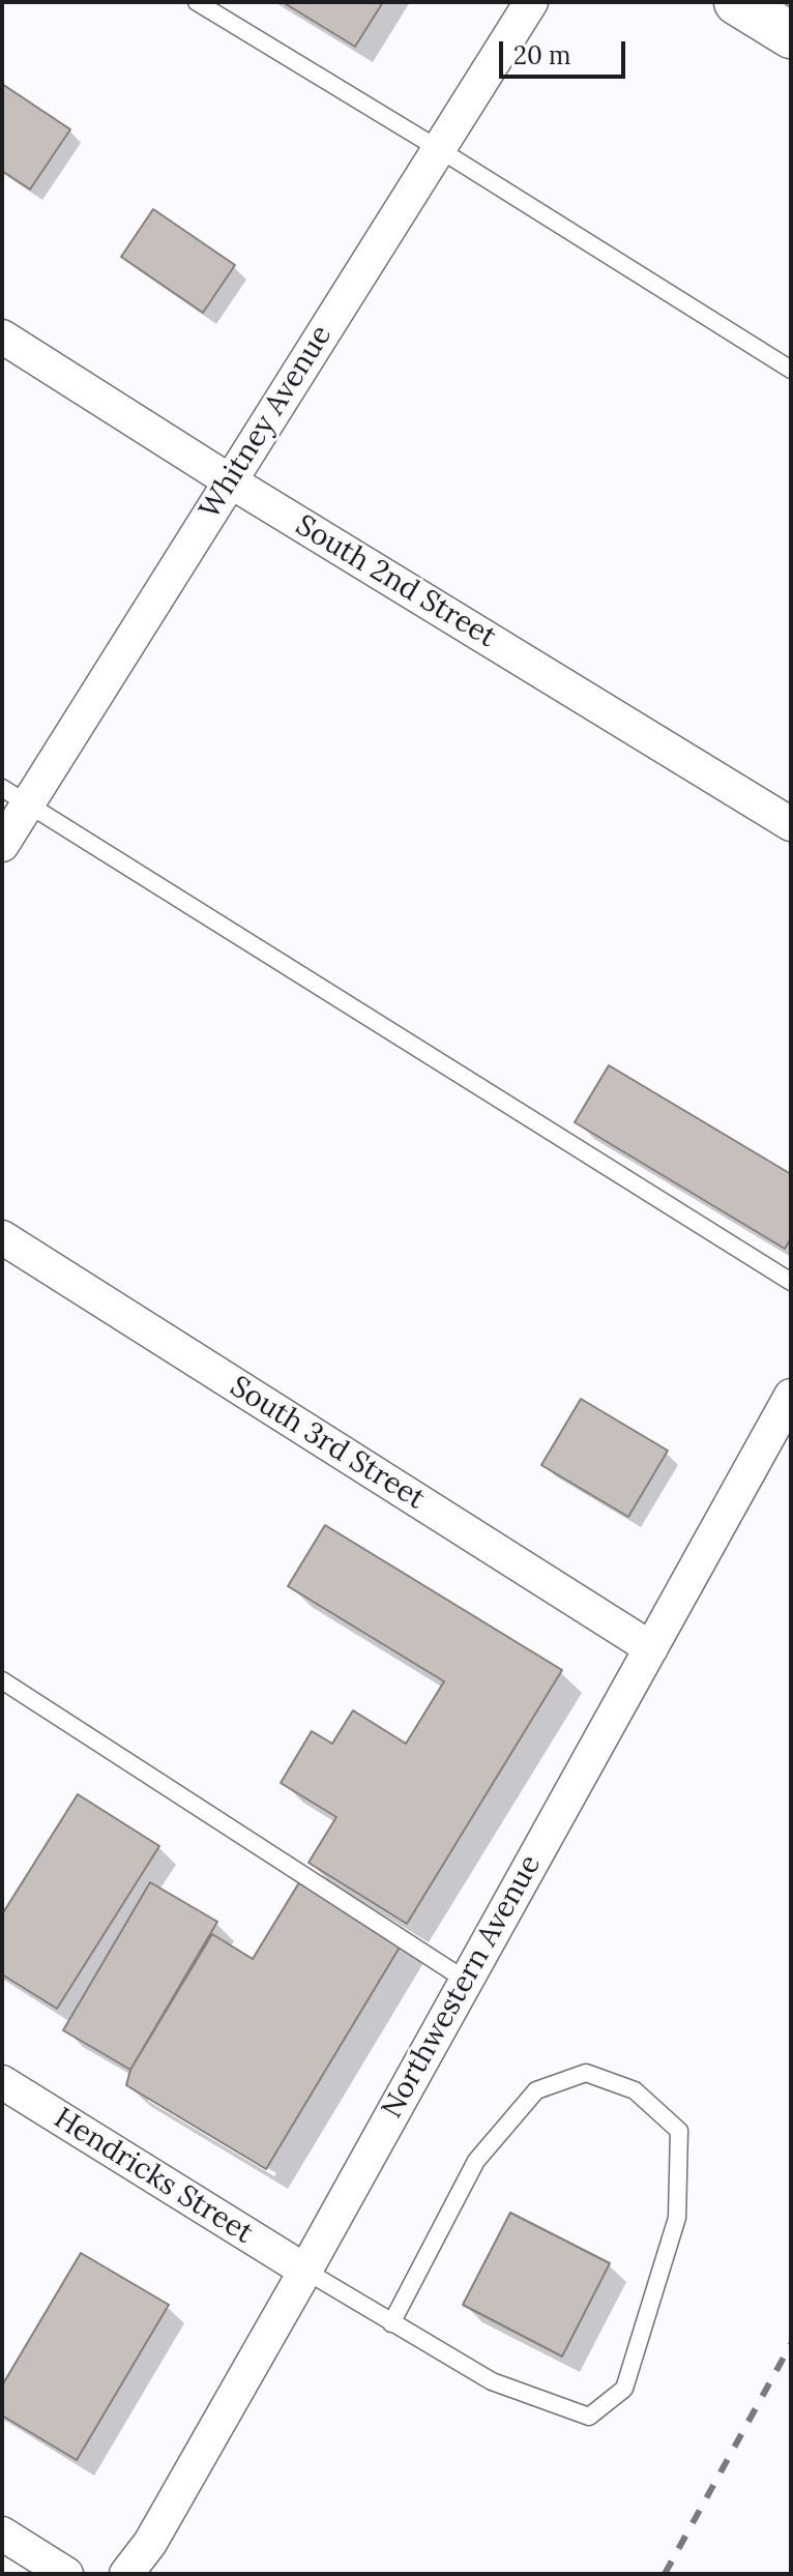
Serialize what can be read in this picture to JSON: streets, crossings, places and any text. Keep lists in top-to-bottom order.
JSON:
{
  "streets": {
    "street": [
      "Whitney Avenue",
      "South 2nd Street",
      "South 3rd Street",
      "Northwestern Avenue",
      "Hendricks Street"
    ]
  },
  "crossings": [
    ["Whitney Avenue", "South 2nd Street"],
    ["South 3rd Street", "Northwestern Avenue"],
    ["Northwestern Avenue", "Hendricks Street"]
  ],
  "scale_bar": "20 m"
}
